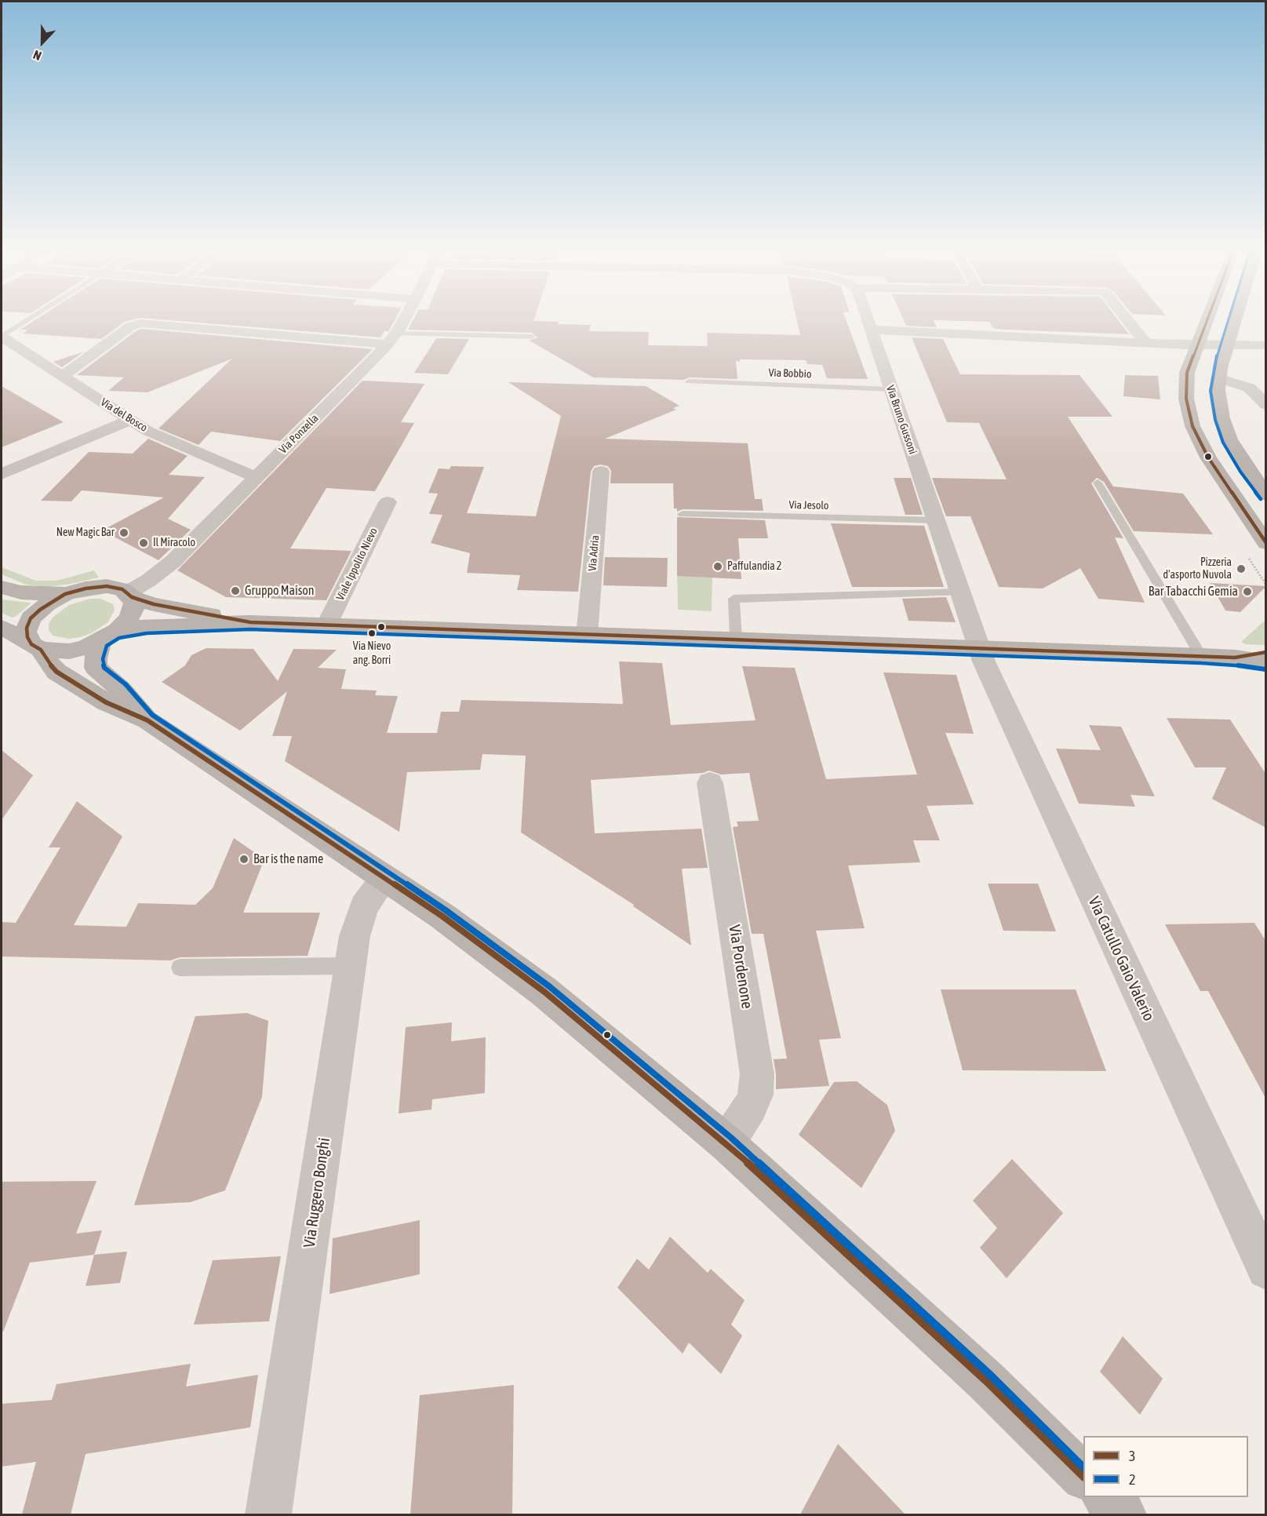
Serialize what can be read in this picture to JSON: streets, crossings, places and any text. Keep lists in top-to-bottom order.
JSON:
{
  "streets": {
    "street": [
      "Via del Bosco",
      "Via Bruno Gussoni",
      "Via Ponzella",
      "Via Adria",
      "Viale Ippolito Nievo",
      "Via Catullo Gaio Valerio",
      "Via Pordenone",
      "Via Ruggero Bonghi"
    ],
    "lane": ["Via Bobbio", "Via Jesolo"]
  },
  "crossings": [
    ["Via Bobbio", "Via Bruno Gussoni"],
    ["Via del Bosco", "Via Ponzella"],
    ["Via Bruno Gussoni", "Via Jesolo"],
    ["Via Bruno Gussoni", "Via Catullo Gaio Valerio"]
  ],
  "places": [
    "New Magic Bar",
    "Il Miracolo",
    "Paffulandia 2",
    "Pizzeria d'asporto Nuvola",
    "Gruppo Maison",
    "Bar Tabacchi Gemia",
    "Via Nievo ang. Borri",
    "Bar is the name"
  ],
  "lines": ["transit line 3", "transit line 2"],
  "legend": ["3", "2"],
  "north": "bottom"
}
